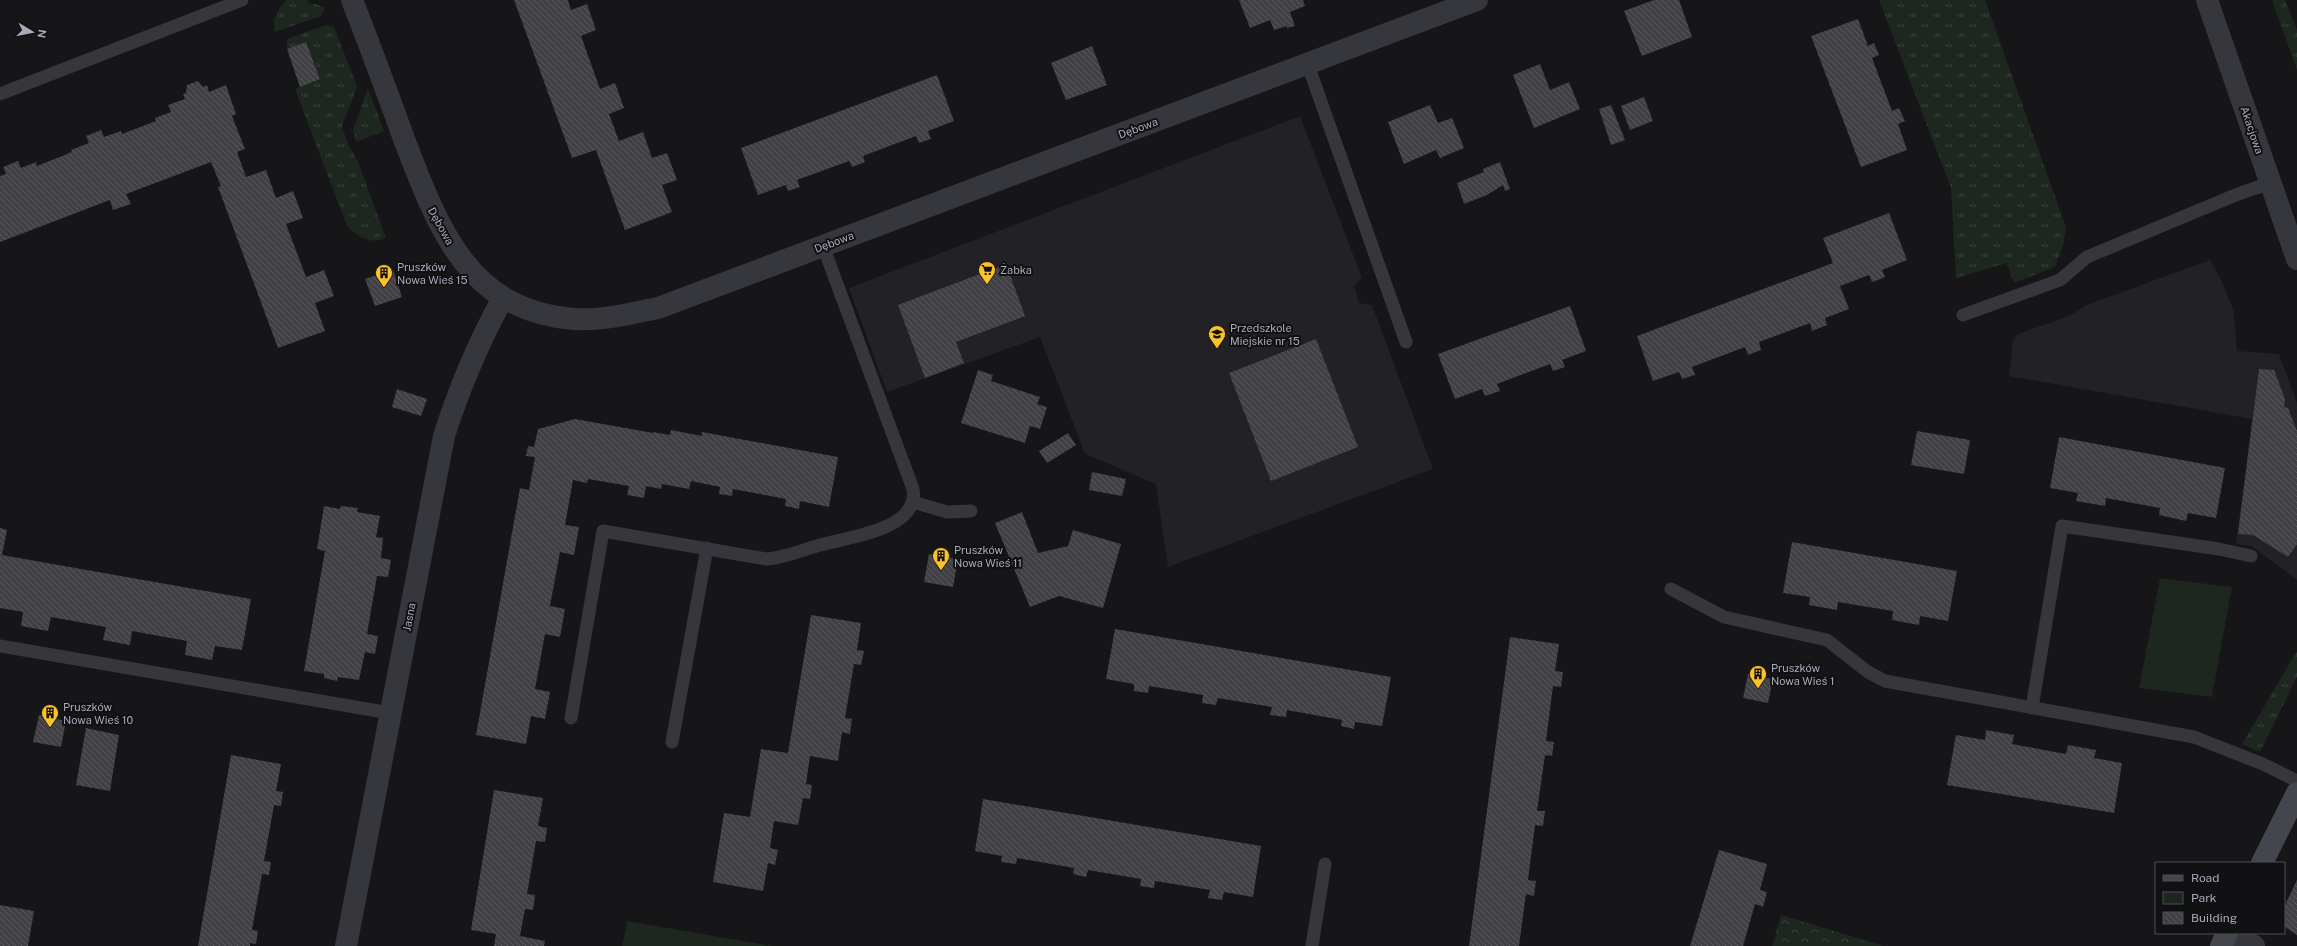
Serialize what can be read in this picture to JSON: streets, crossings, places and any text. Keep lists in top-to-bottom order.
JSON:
{
  "streets": {
    "street": ["Dębowa", "Akacjowa", "Jasna"]
  },
  "crossings": [
    ["Dębowa", "Jasna"]
  ],
  "places": {
    "supermarket": ["Żabka"],
    "building": [
      "Pruszków Nowa Wieś 15",
      "Pruszków Nowa Wieś 11",
      "Pruszków Nowa Wieś 1",
      "Pruszków Nowa Wieś 10"
    ],
    "school or university": ["Przedszkole Miejskie nr 15"]
  },
  "legend": ["Road", "Park", "Building"],
  "north": "right"
}
